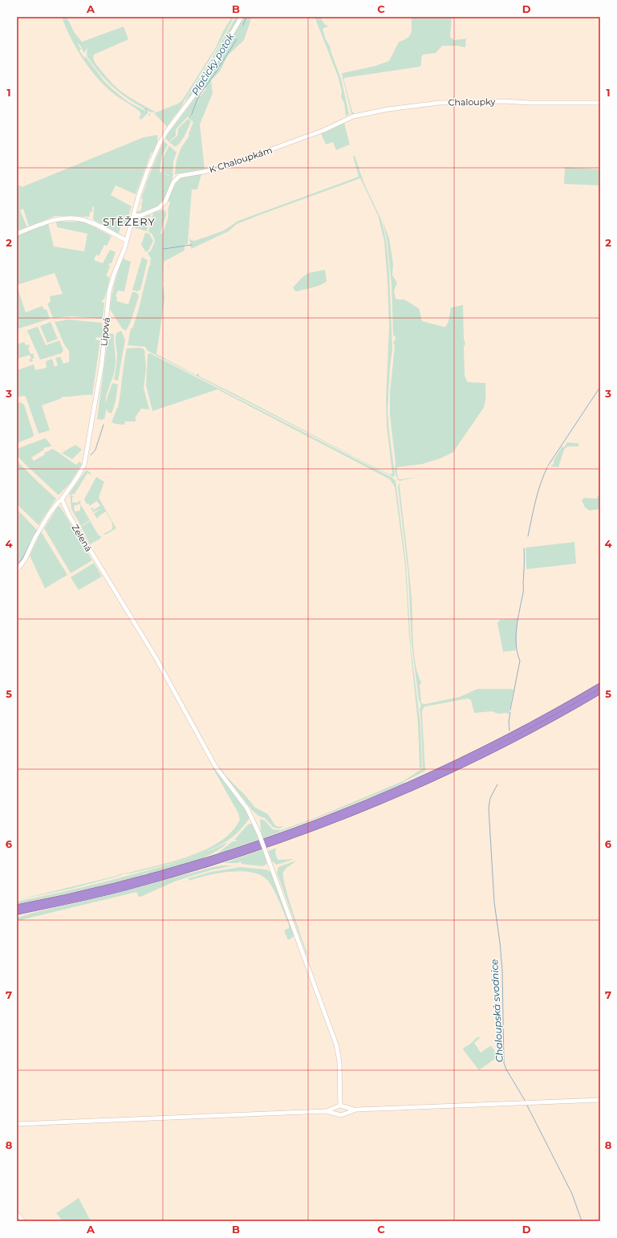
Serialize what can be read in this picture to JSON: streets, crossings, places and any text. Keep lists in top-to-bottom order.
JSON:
{
  "streets": {
    "street": [
      "Chaloupky",
      "K Chaloupkám",
      "Lipová",
      "Zelená"
    ]
  },
  "crossings": [
    ["Chaloupky", "K Chaloupkám"],
    ["K Chaloupkám", "Lipová"],
    ["Lipová", "Zelená"]
  ],
  "districts": ["STĚŽERY"],
  "water": ["Plačický potok", "Chaloupská svodnice"],
  "grid": {
    "columns": [
      "A",
      "B",
      "C",
      "D"
    ],
    "rows": [
      "1",
      "2",
      "3",
      "4",
      "5",
      "6",
      "7",
      "8"
    ]
  }
}
